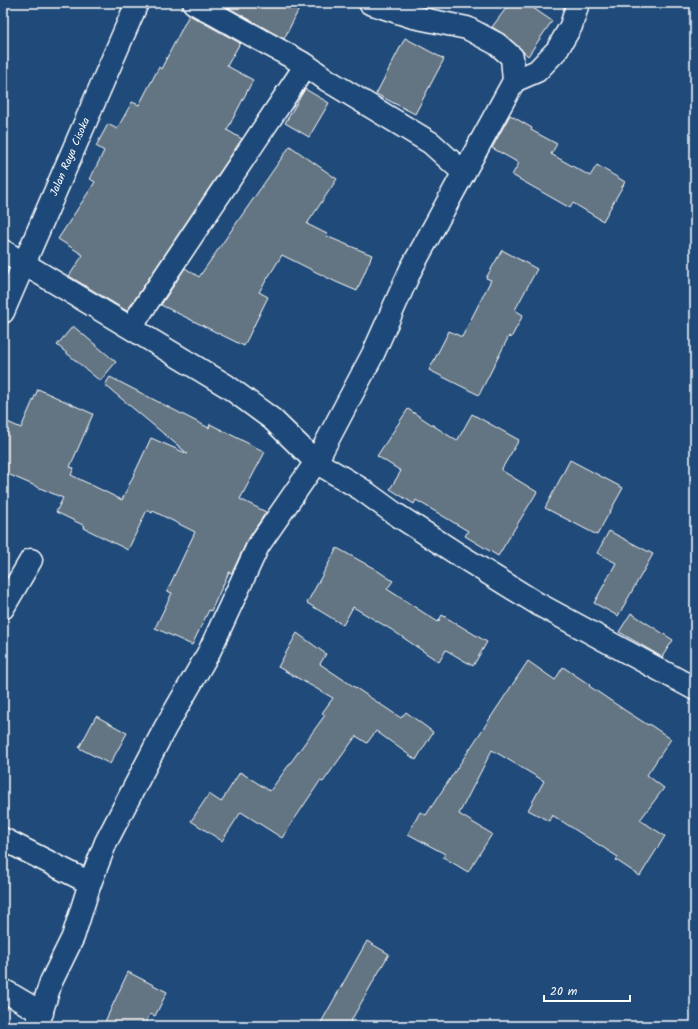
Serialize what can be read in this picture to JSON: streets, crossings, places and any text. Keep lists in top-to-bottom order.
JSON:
{
  "streets": {
    "street": ["Jalan Raya Cisoka"]
  },
  "scale_bar": "20 m"
}
